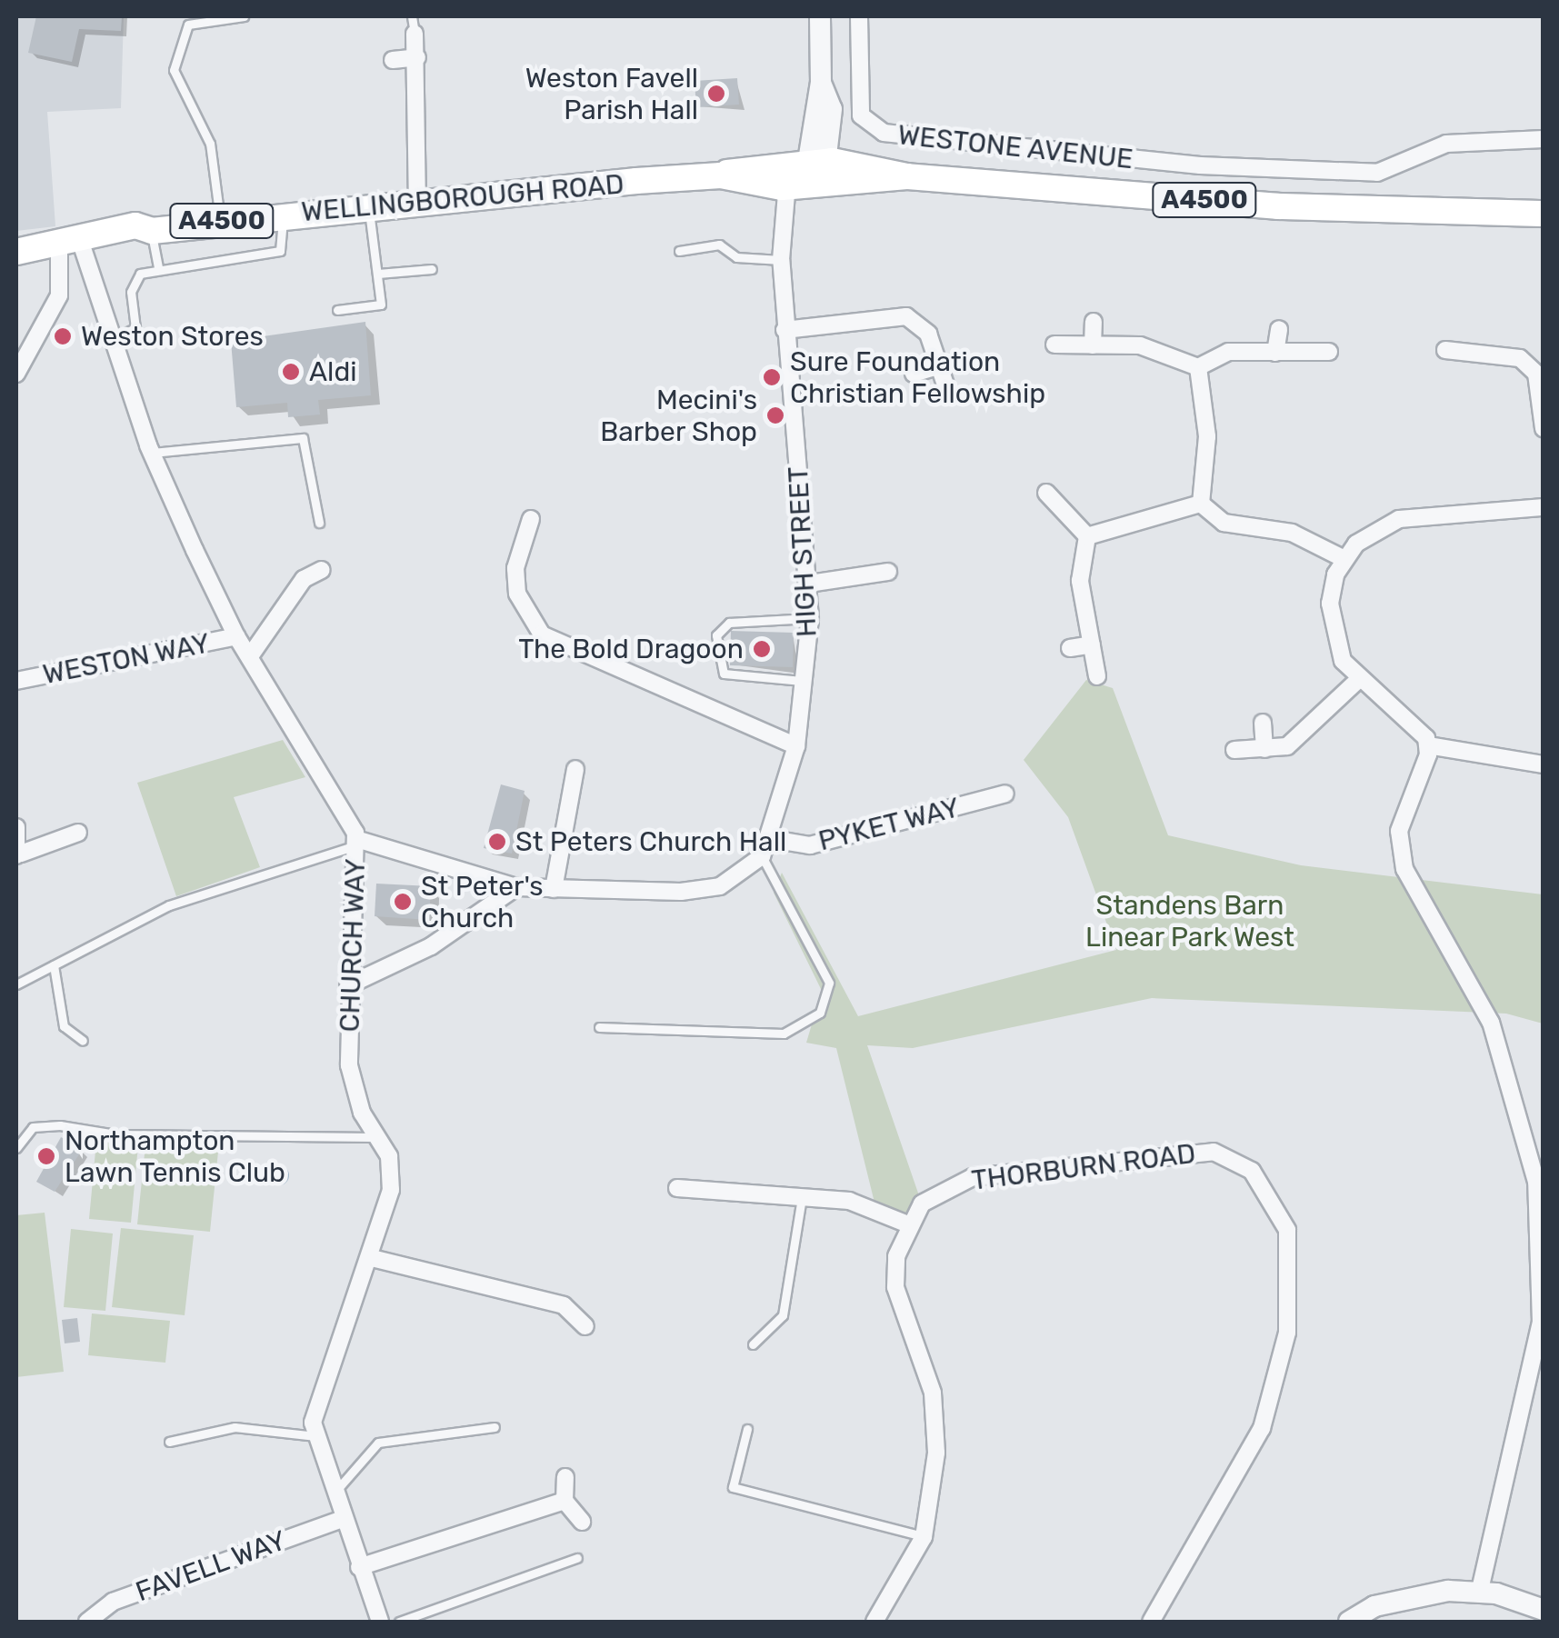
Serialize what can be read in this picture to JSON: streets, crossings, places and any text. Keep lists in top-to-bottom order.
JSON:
{
  "streets": {
    "main road": ["WELLINGBOROUGH ROAD", "A4500"],
    "street": [
      "WESTONE AVENUE",
      "HIGH STREET",
      "WESTON WAY",
      "PYKET WAY",
      "CHURCH WAY",
      "THORBURN ROAD",
      "FAVELL WAY"
    ]
  },
  "crossings": [
    ["WELLINGBOROUGH ROAD", "HIGH STREET"],
    ["WELLINGBOROUGH ROAD", "CHURCH WAY"],
    ["HIGH STREET", "PYKET WAY"],
    ["HIGH STREET", "CHURCH WAY"],
    ["WESTON WAY", "CHURCH WAY"],
    ["CHURCH WAY", "FAVELL WAY"]
  ],
  "parks": ["Standens Barn Linear Park West"],
  "places": [
    "Weston Favell Parish Hall",
    "Weston Stores",
    "Aldi",
    "Sure Foundation Christian Fellowship",
    "Mecini's Barber Shop",
    "The Bold Dragoon",
    "St Peters Church Hall",
    "St Peter's Church",
    "Northampton Lawn Tennis Club"
  ]
}
